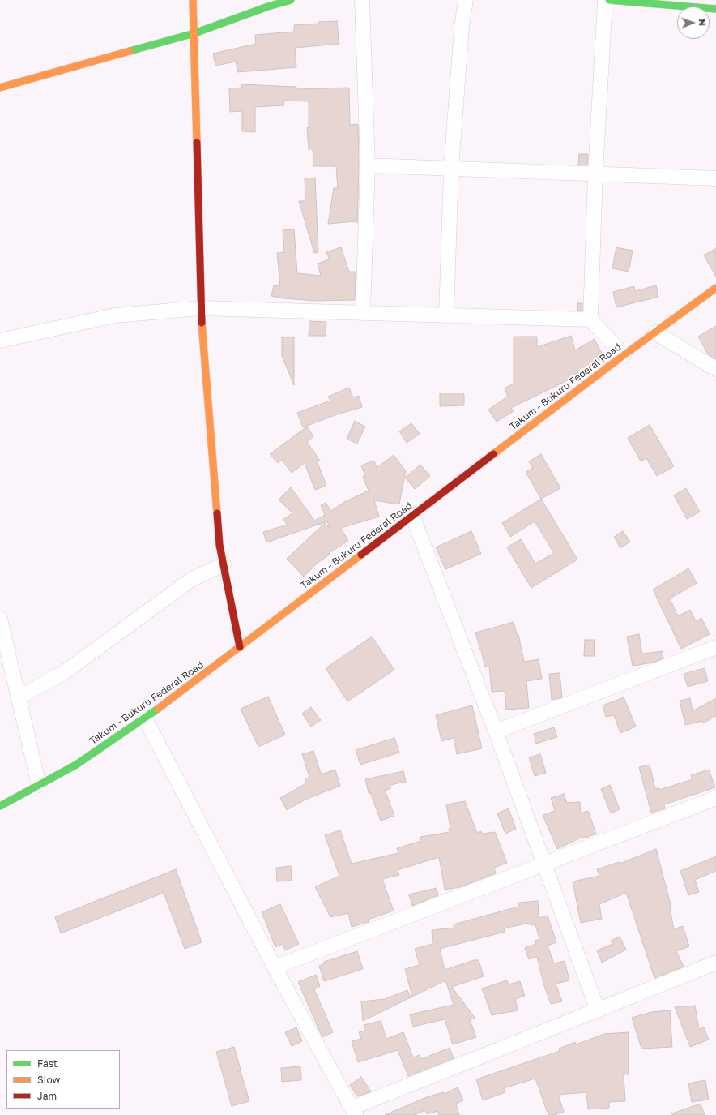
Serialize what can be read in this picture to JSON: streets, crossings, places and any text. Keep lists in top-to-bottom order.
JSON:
{
  "streets": {
    "street": ["Takum - Bukuru Federal Road"]
  },
  "legend": ["Fast", "Slow", "Jam"],
  "north": "right"
}
